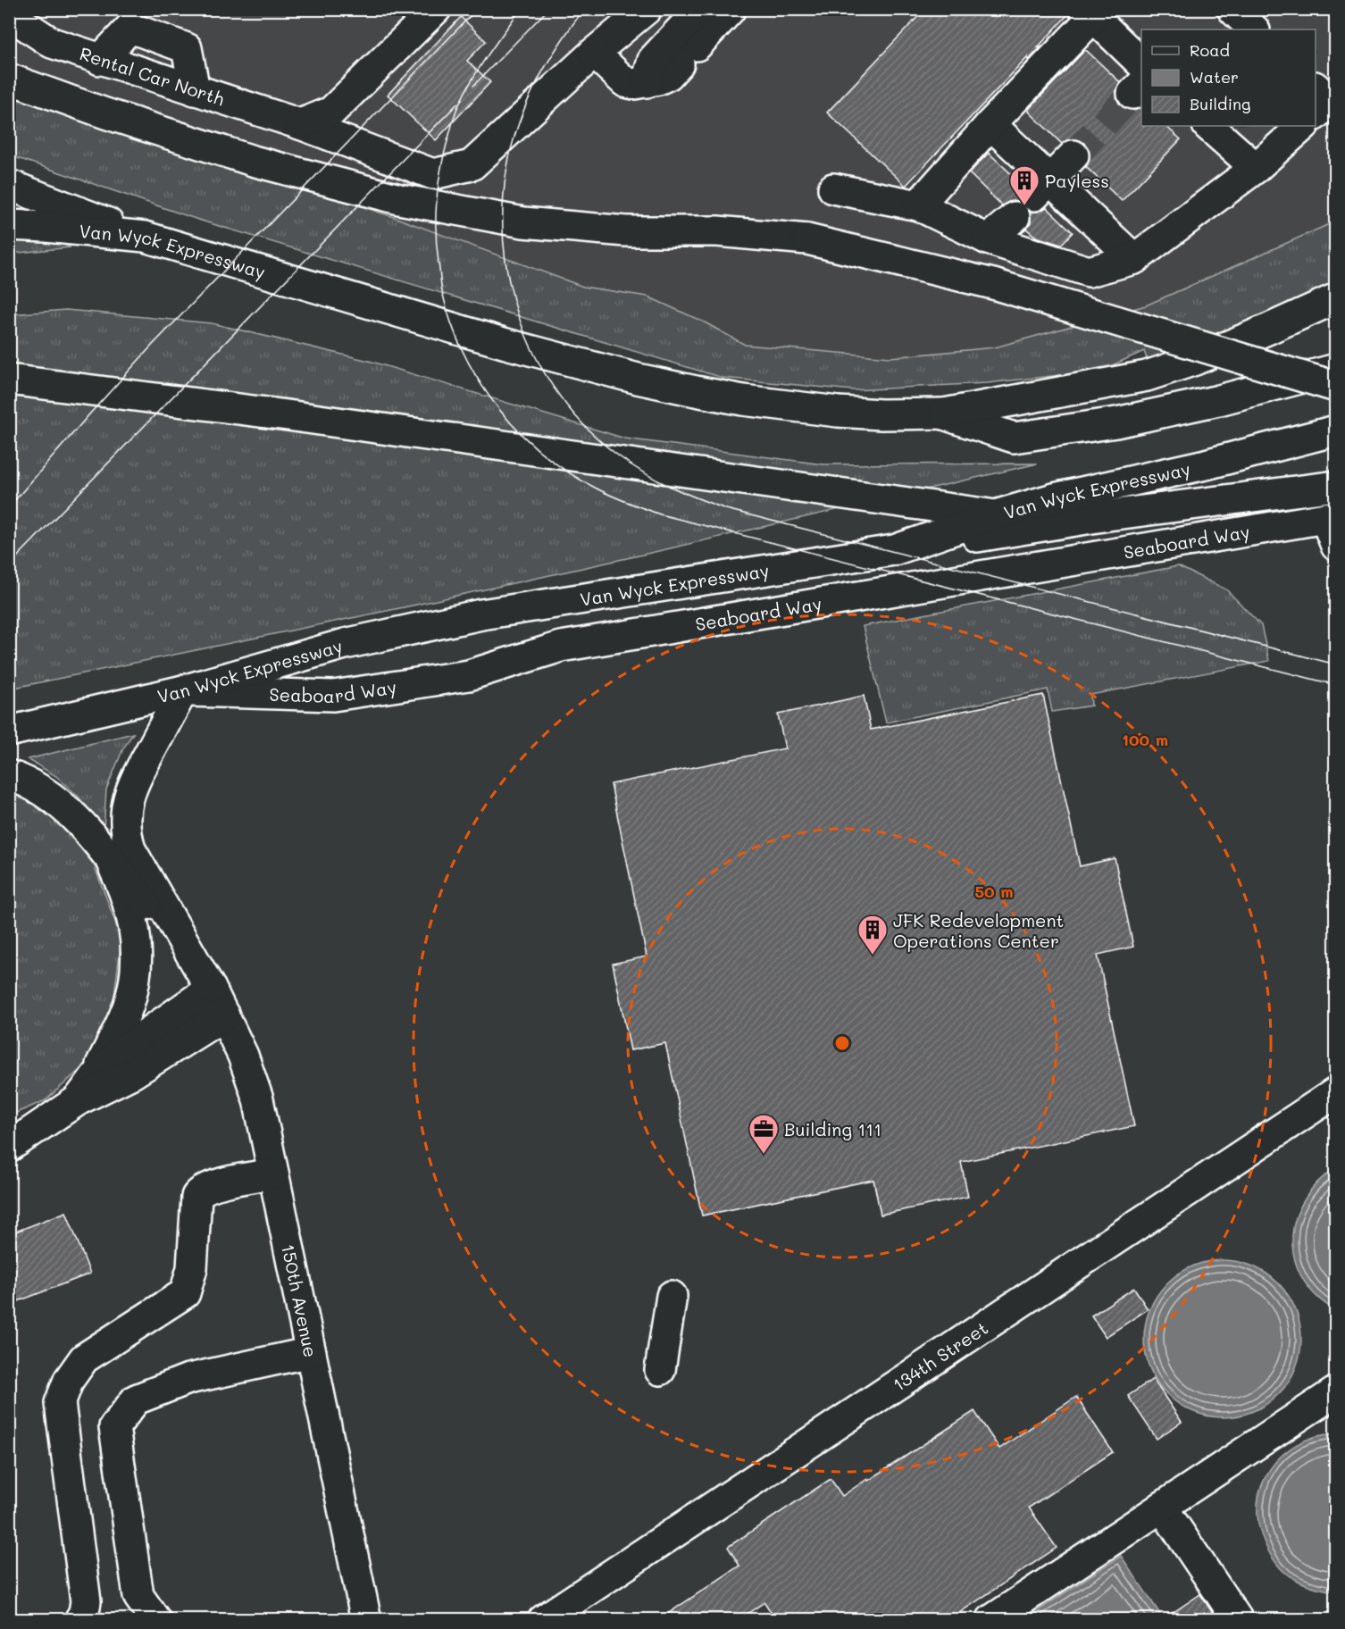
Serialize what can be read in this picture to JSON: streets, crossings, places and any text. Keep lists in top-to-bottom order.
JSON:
{
  "streets": {
    "main road": [
      "Rental Car North",
      "Van Wyck Expressway",
      "Seaboard Way",
      "150th Avenue",
      "134th Street"
    ]
  },
  "crossings": [
    ["Van Wyck Expressway", "Seaboard Way"]
  ],
  "places": {
    "building": ["Payless", "JFK Redevelopment Operations Center"],
    "office": ["Building 111"]
  },
  "legend": ["Road", "Water", "Building"],
  "rings": ["100 m", "50 m"]
}
